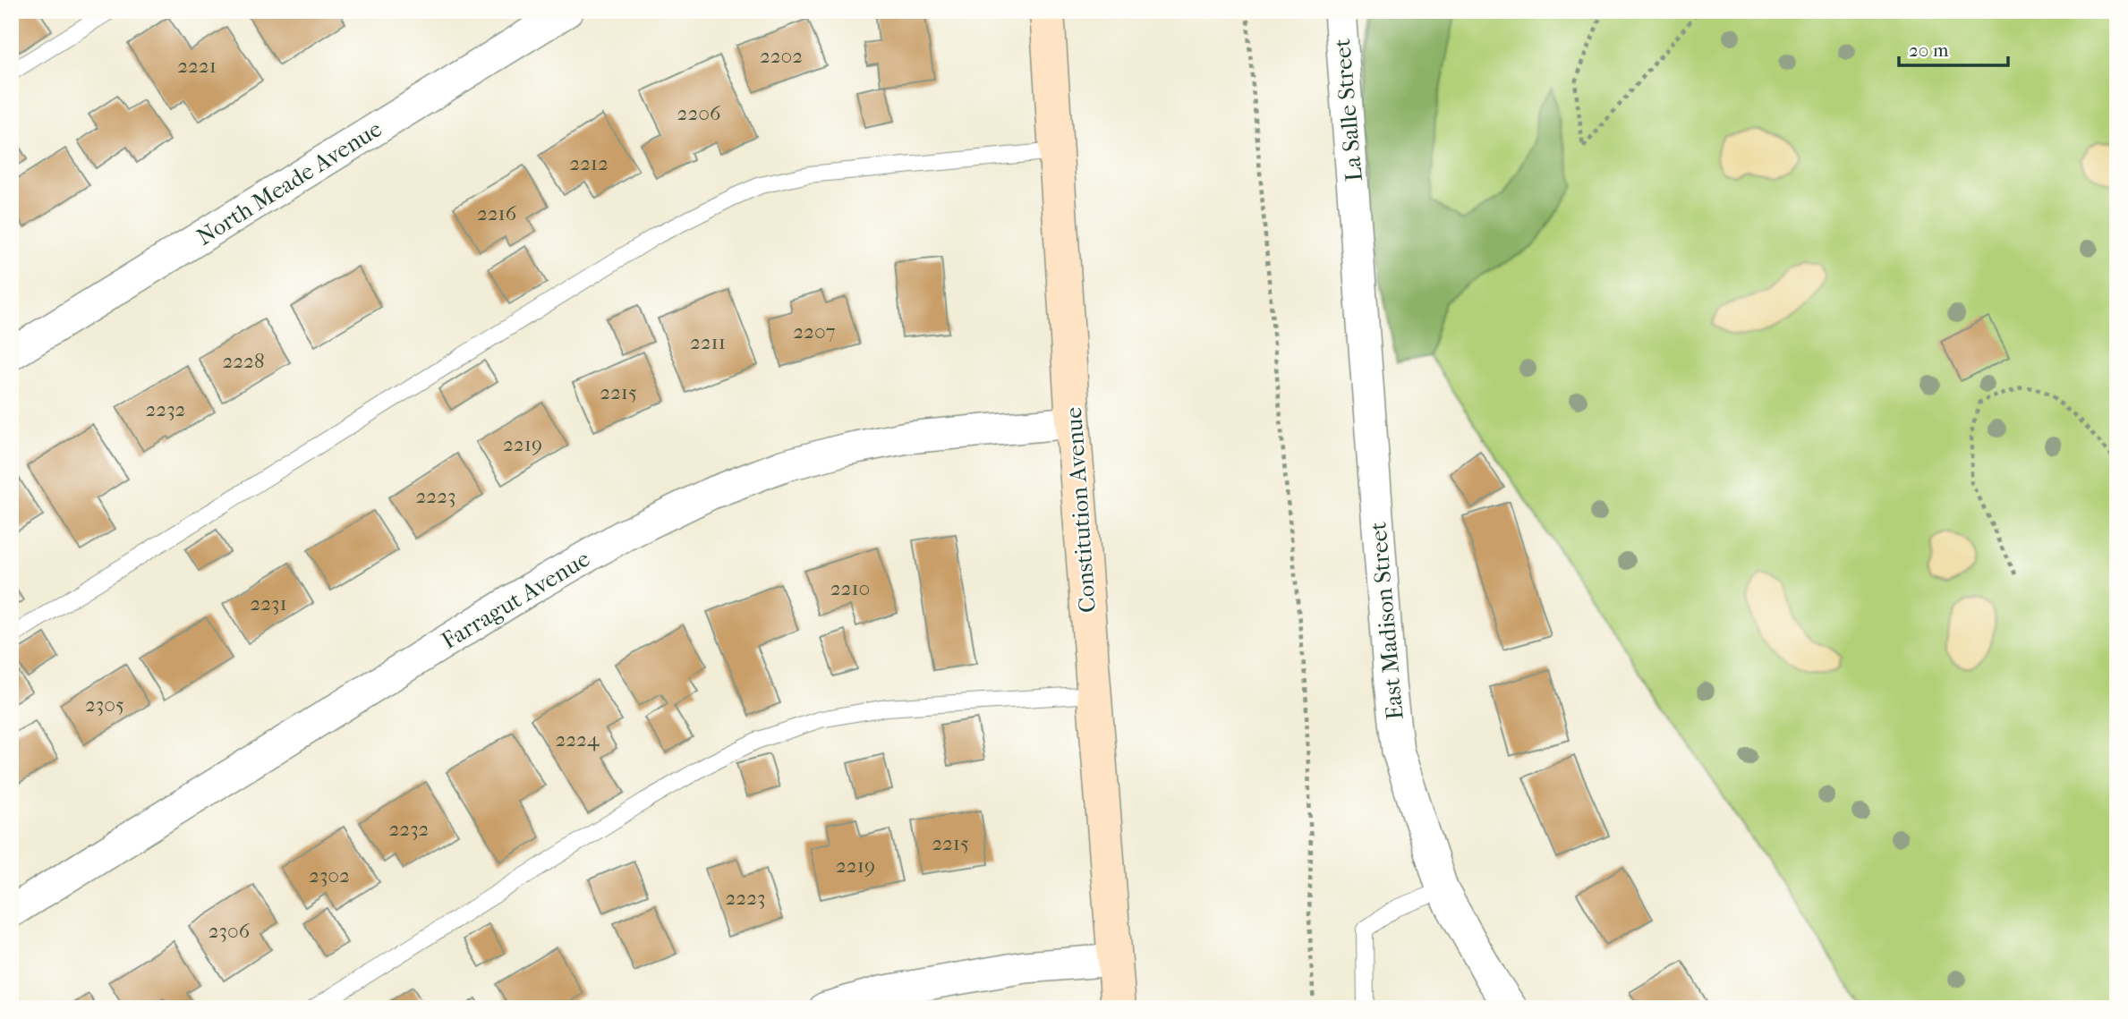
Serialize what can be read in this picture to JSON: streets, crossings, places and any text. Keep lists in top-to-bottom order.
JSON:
{
  "streets": {
    "main road": ["Constitution Avenue"],
    "street": [
      "La Salle Street",
      "North Meade Avenue",
      "Farragut Avenue",
      "East Madison Street"
    ]
  },
  "crossings": [
    ["La Salle Street", "East Madison Street"],
    ["Constitution Avenue", "Farragut Avenue"]
  ],
  "house_numbers": [
    "2202",
    "2221",
    "2206",
    "2212",
    "2216",
    "2207",
    "2211",
    "2228",
    "2215",
    "2232",
    "2219",
    "2223",
    "2210",
    "2231",
    "2305",
    "2224",
    "2232",
    "2215",
    "2219",
    "2302",
    "2223",
    "2306"
  ],
  "scale_bar": "20 m"
}
